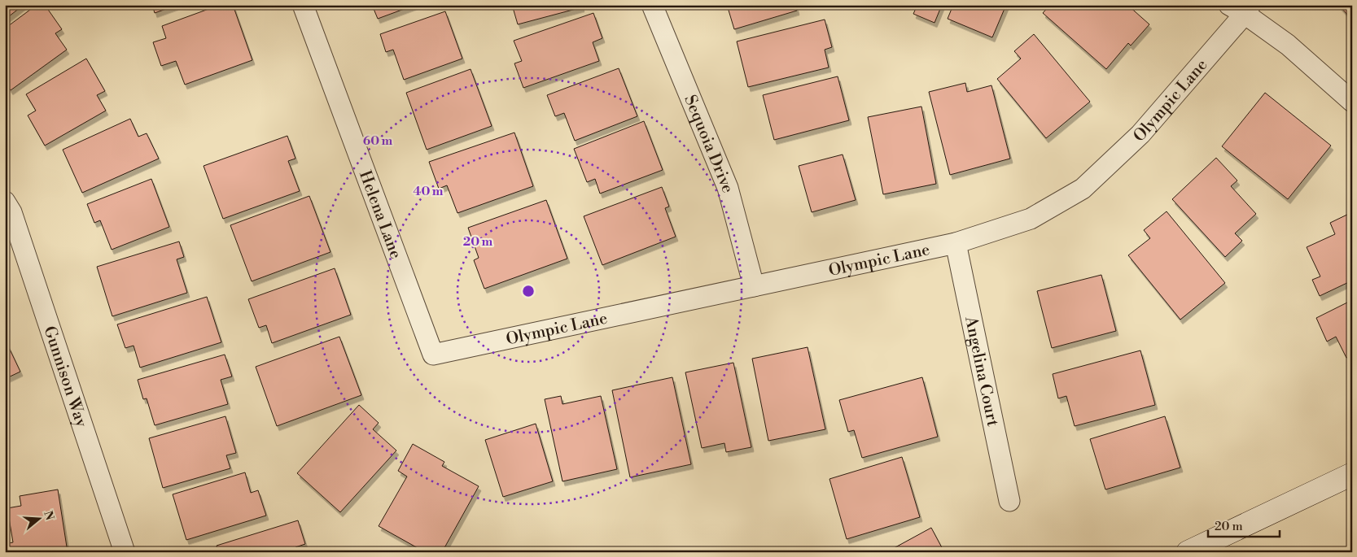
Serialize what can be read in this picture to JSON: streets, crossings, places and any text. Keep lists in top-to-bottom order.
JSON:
{
  "streets": {
    "street": [
      "Olympic Lane",
      "Sequoia Drive",
      "Helena Lane",
      "Angelina Court",
      "Gunnison Way"
    ]
  },
  "crossings": [
    ["Olympic Lane", "Sequoia Drive"],
    ["Olympic Lane", "Helena Lane"],
    ["Olympic Lane", "Angelina Court"]
  ],
  "scale_bar": "20 m",
  "north": "right",
  "rings": ["60 m", "40 m", "20 m"]
}
